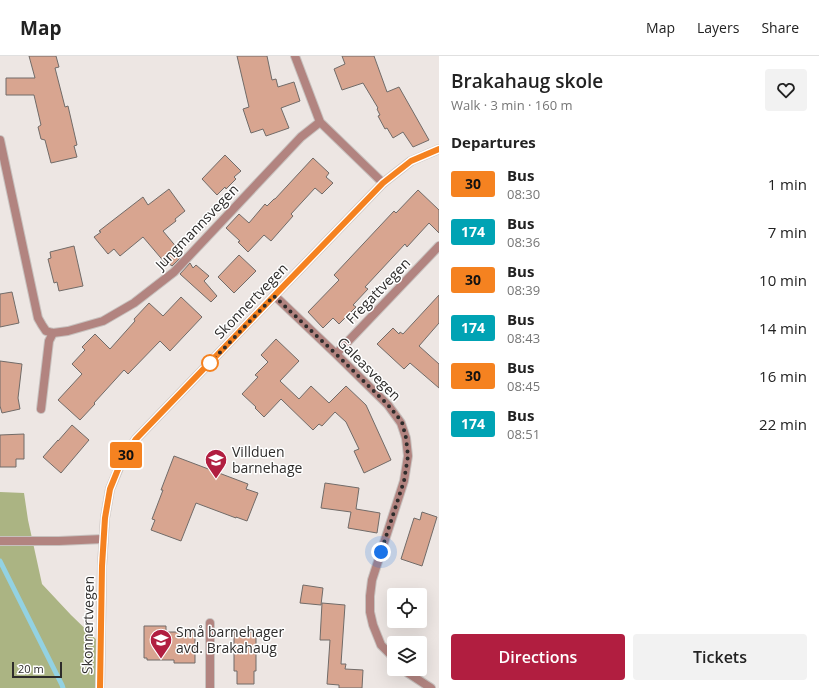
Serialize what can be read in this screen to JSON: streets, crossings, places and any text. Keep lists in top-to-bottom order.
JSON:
{
  "streets": {
    "street": [
      "Jungmannsvegen",
      "Fregattvegen",
      "Skonnertvegen",
      "Galeasvegen"
    ]
  },
  "crossings": [
    ["Fregattvegen", "Galeasvegen"],
    ["Skonnertvegen", "Galeasvegen"]
  ],
  "places": {
    "school or university": ["Villduen barnehage", "Små barnehager avd. Brakahaug"]
  },
  "lines": ["bus line 30"],
  "scale_bar": "20 m",
  "page": {
    "header": "Map",
    "nav": ["Map", "Layers", "Share"],
    "on_map": "30",
    "heading": [
      ["Brakahaug skole", "Walk · 3 min · 160 m"],
      "Departures"
    ],
    "list": [
      {
        "mark": "30",
        "name": "Bus",
        "note": "08:30",
        "value": "1 min"
      },
      {
        "mark": "174",
        "name": "Bus",
        "note": "08:36",
        "value": "7 min"
      },
      {
        "mark": "30",
        "name": "Bus",
        "note": "08:39",
        "value": "10 min"
      },
      {
        "mark": "174",
        "name": "Bus",
        "note": "08:43",
        "value": "14 min"
      },
      {
        "mark": "30",
        "name": "Bus",
        "note": "08:45",
        "value": "16 min"
      },
      {
        "mark": "174",
        "name": "Bus",
        "note": "08:51",
        "value": "22 min"
      }
    ],
    "buttons": ["Directions", "Tickets"],
    "scale": "20 m"
  }
}
